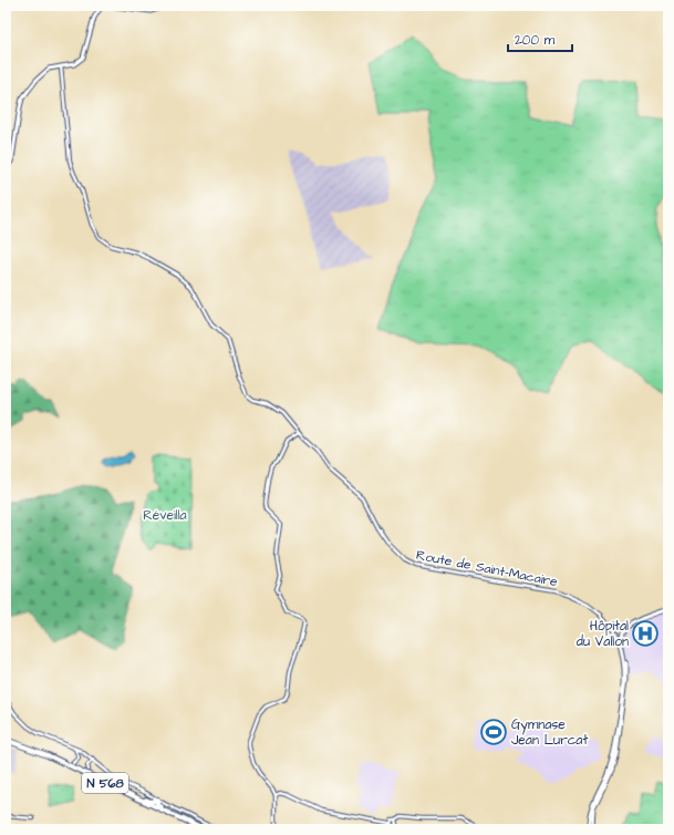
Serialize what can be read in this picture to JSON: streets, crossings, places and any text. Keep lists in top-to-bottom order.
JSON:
{
  "streets": {
    "highway": ["N 568"],
    "street": ["Route de Saint-Macaire"]
  },
  "parks": ["Réveilla"],
  "places": {
    "hospital": ["Hôpital du Vallon"],
    "sports": ["Gymnase Jean Lurcat"]
  },
  "scale_bar": "200 m"
}
